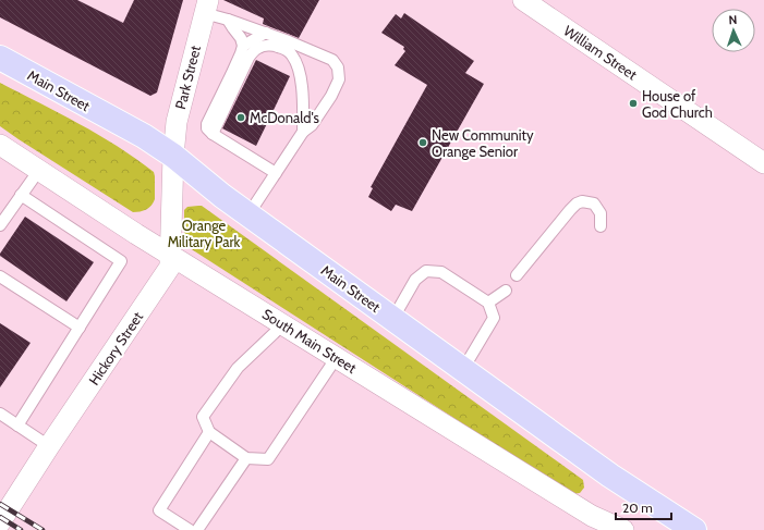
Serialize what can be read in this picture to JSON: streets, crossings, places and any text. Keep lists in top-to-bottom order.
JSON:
{
  "streets": {
    "main road": ["Main Street"],
    "street": [
      "William Street",
      "Park Street",
      "South Main Street",
      "Hickory Street"
    ]
  },
  "crossings": [
    ["Park Street", "Main Street"],
    ["Park Street", "Hickory Street"],
    ["Main Street", "Hickory Street"],
    ["South Main Street", "Hickory Street"]
  ],
  "parks": ["Orange Military Park"],
  "places": ["House of God Church", "McDonald's", "New Community Orange Senior"],
  "scale_bar": "20 m",
  "north": "top"
}
